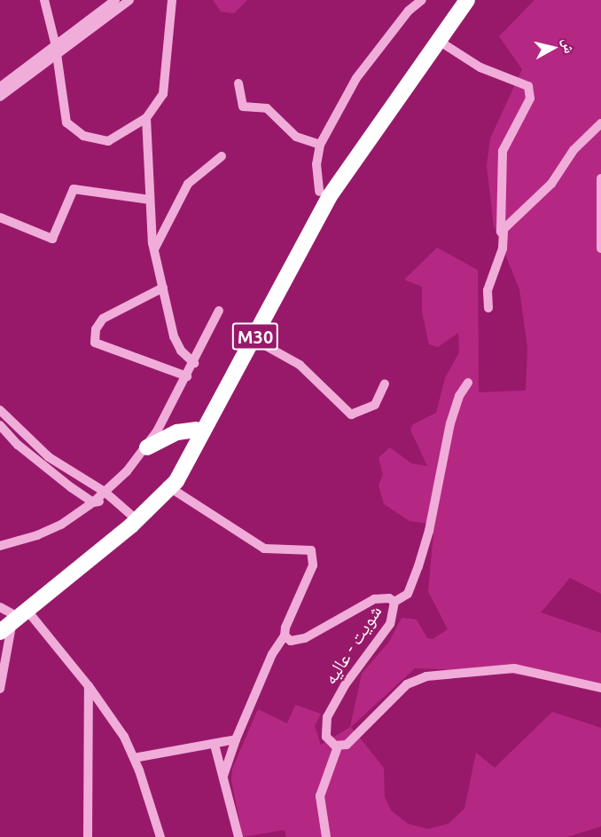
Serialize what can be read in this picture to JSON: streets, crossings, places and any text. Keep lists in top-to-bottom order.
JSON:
{
  "streets": {
    "highway": ["M30"],
    "street": ["شويت - عاليه"]
  },
  "north": "right"
}
